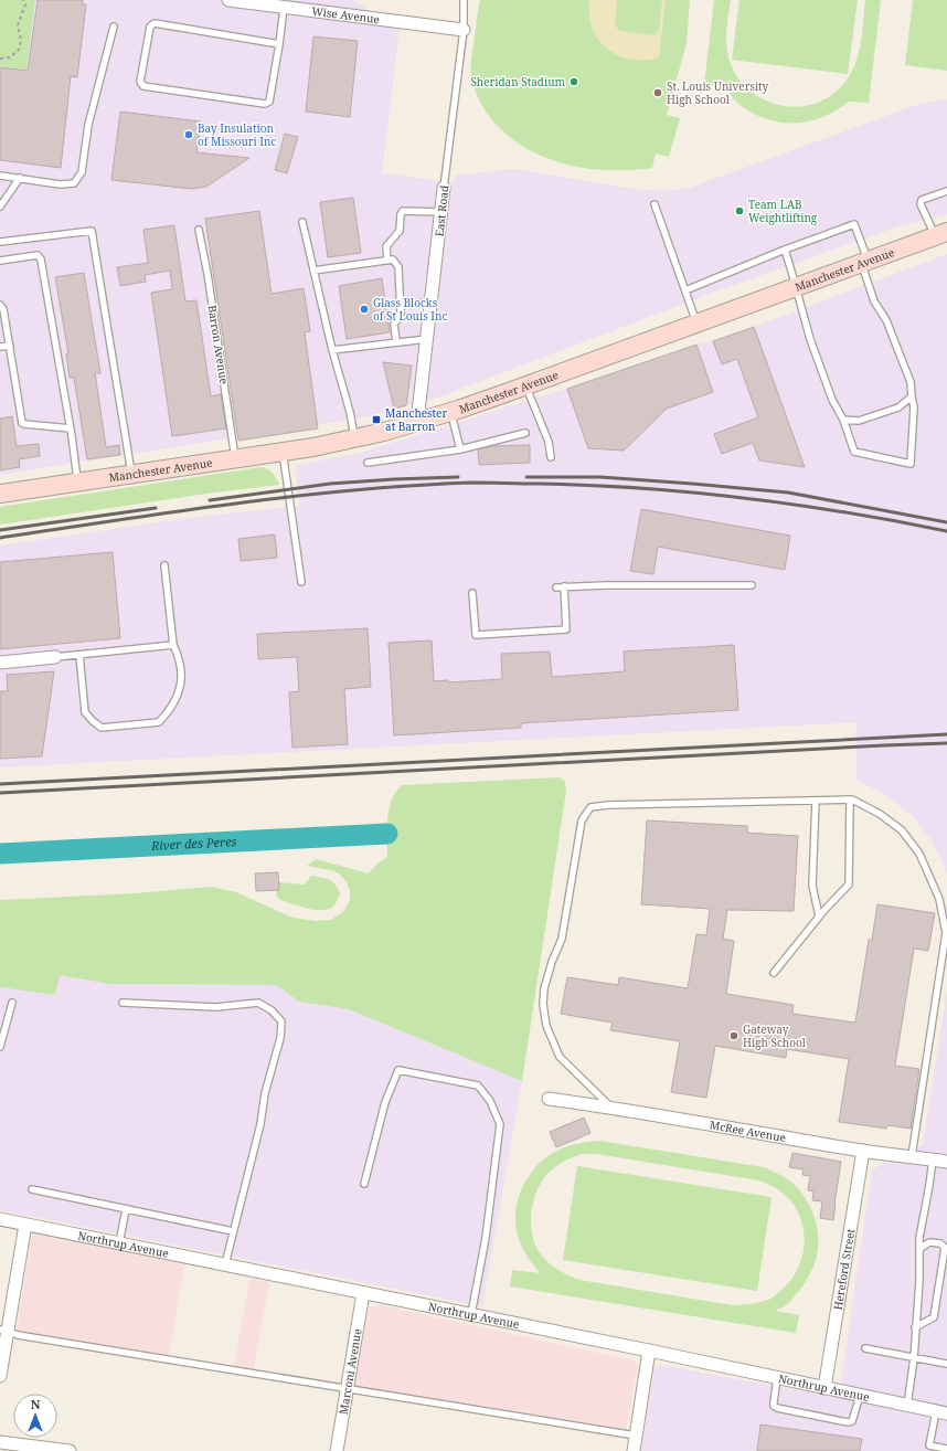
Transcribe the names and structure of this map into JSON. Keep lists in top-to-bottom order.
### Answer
{
  "streets": {
    "main road": ["Manchester Avenue"],
    "street": [
      "Wise Avenue",
      "East Road",
      "McRee Avenue",
      "Northrup Avenue",
      "Hereford Street",
      "Marconi Avenue"
    ],
    "lane": ["Barron Avenue"]
  },
  "crossings": [
    ["Wise Avenue", "East Road"],
    ["East Road", "Manchester Avenue"],
    ["Manchester Avenue", "Barron Avenue"],
    ["McRee Avenue", "Hereford Street"],
    ["Northrup Avenue", "Hereford Street"],
    ["Northrup Avenue", "Marconi Avenue"]
  ],
  "water": ["River des Peres"],
  "places": {
    "other": [
      "Sheridan Stadium",
      "St. Louis University High School",
      "Bay Insulation of Missouri Inc",
      "Team LAB Weightlifting",
      "Glass Blocks of St Louis Inc",
      "Gateway High School"
    ],
    "transit": ["Manchester at Barron"]
  },
  "north": "top"
}
